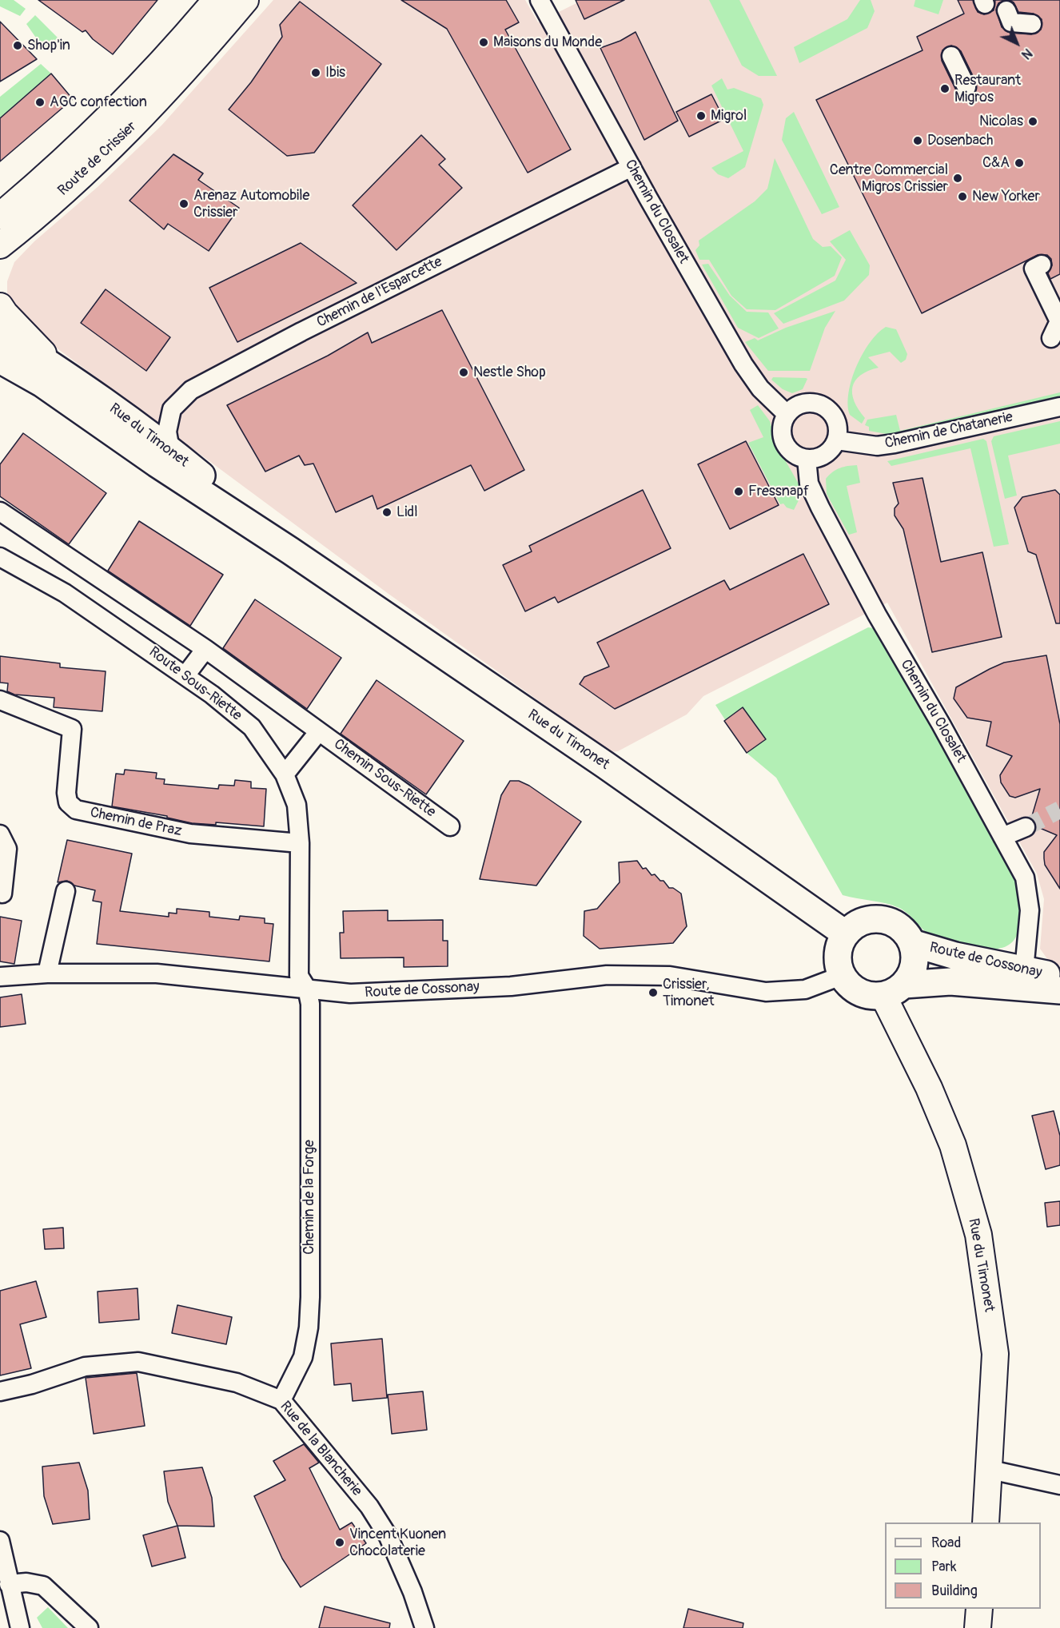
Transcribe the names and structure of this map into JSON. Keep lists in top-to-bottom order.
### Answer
{
  "streets": {
    "main road": ["Route de Crissier", "Rue du Timonet", "Route de Cossonay"],
    "street": [
      "Chemin du Closalet",
      "Chemin de l'Esparcette",
      "Chemin de Chatanerie",
      "Route Sous-Riette",
      "Chemin Sous-Riette",
      "Chemin de Praz",
      "Chemin de la Forge",
      "Rue de la Blancherie"
    ]
  },
  "crossings": [
    ["Chemin du Closalet", "Chemin de l'Esparcette"],
    ["Chemin du Closalet", "Chemin de Chatanerie"],
    ["Chemin du Closalet", "Route de Cossonay"],
    ["Chemin de l'Esparcette", "Rue du Timonet"],
    ["Rue du Timonet", "Route de Cossonay"],
    ["Route Sous-Riette", "Chemin Sous-Riette"],
    ["Route Sous-Riette", "Chemin de Praz"],
    ["Route Sous-Riette", "Route de Cossonay"],
    ["Route Sous-Riette", "Chemin de la Forge"],
    ["Route de Cossonay", "Chemin de la Forge"],
    ["Chemin de la Forge", "Rue de la Blancherie"]
  ],
  "places": [
    "Maisons du Monde",
    "Shop'in",
    "Ibis",
    "Restaurant Migros",
    "AGC confection",
    "Migrol",
    "Nicolas",
    "Dosenbach",
    "C&A",
    "Centre Commercial Migros Crissier",
    "New Yorker",
    "Arenaz Automobile Crissier",
    "Nestle Shop",
    "Fressnapf",
    "Lidl",
    "Crissier, Timonet",
    "Vincent Kuonen Chocolaterie"
  ],
  "legend": ["Road", "Park", "Building"],
  "north": "bottom right"
}
